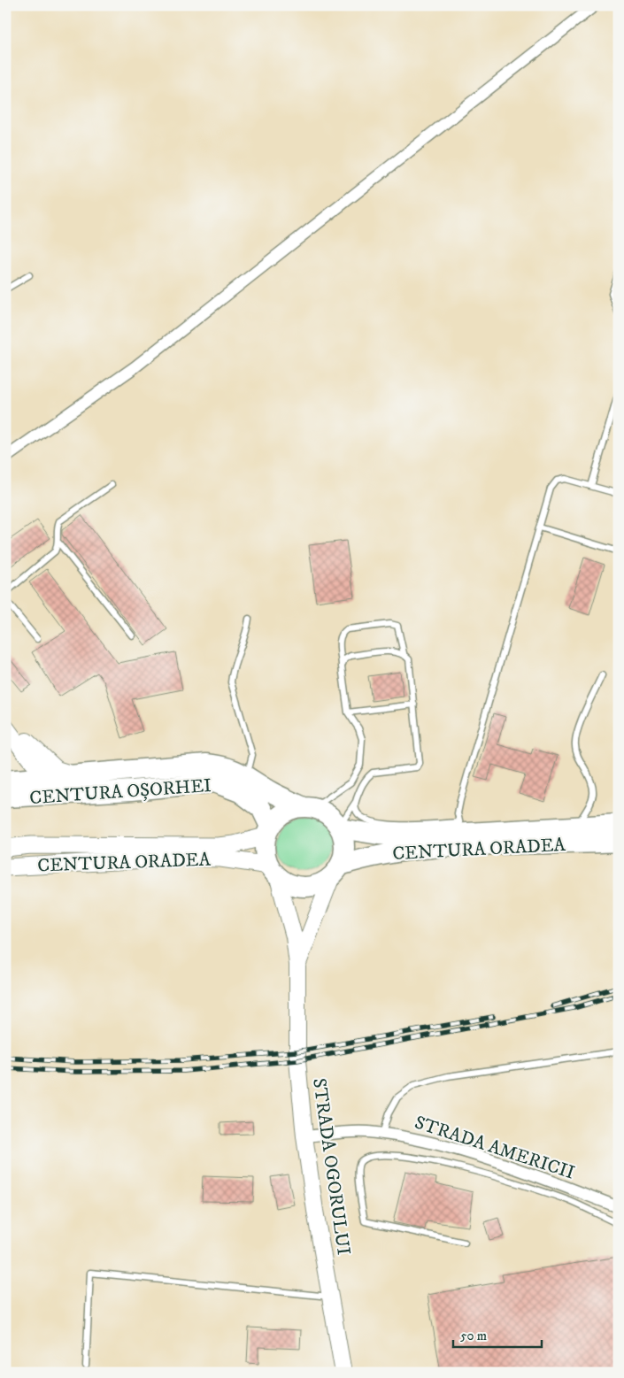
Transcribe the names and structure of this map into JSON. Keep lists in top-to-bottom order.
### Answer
{
  "streets": {
    "highway": ["CENTURA OȘORHEI", "CENTURA ORADEA"],
    "main road": ["STRADA OGORULUI"],
    "street": ["STRADA AMERICII"]
  },
  "crossings": [
    ["CENTURA OȘORHEI", "CENTURA ORADEA"],
    ["CENTURA OȘORHEI", "STRADA OGORULUI"],
    ["CENTURA ORADEA", "STRADA OGORULUI"],
    ["STRADA AMERICII", "STRADA OGORULUI"]
  ],
  "scale_bar": "50 m"
}
